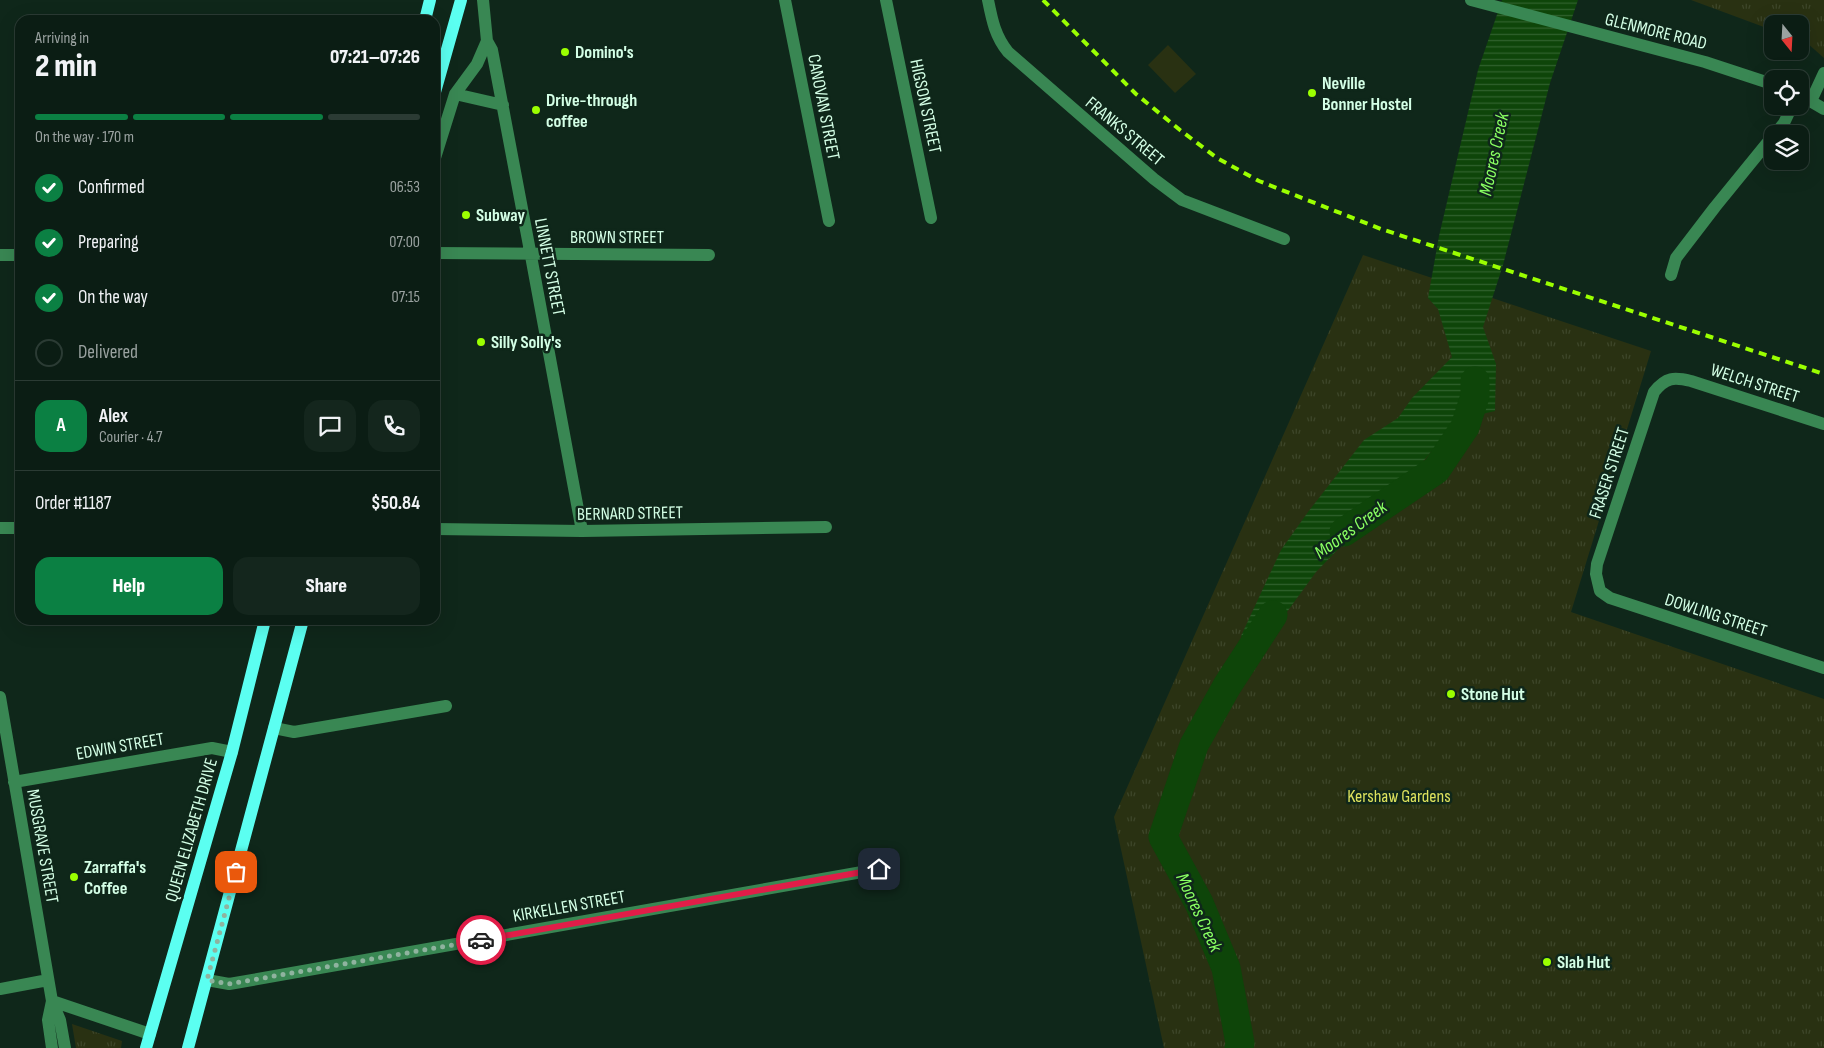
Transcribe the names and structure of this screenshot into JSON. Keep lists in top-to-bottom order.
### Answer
{
  "streets": {
    "main road": ["QUEEN ELIZABETH DRIVE"],
    "street": [
      "GLENMORE ROAD",
      "HIGSON STREET",
      "CANOVAN STREET",
      "FRANKS STREET",
      "BROWN STREET",
      "LINNETT STREET",
      "WELCH STREET",
      "FRASER STREET",
      "BERNARD STREET",
      "DOWLING STREET",
      "EDWIN STREET",
      "MUSGRAVE STREET",
      "KIRKELLEN STREET"
    ]
  },
  "crossings": [
    ["BROWN STREET", "LINNETT STREET"],
    ["LINNETT STREET", "BERNARD STREET"],
    ["WELCH STREET", "FRASER STREET"],
    ["FRASER STREET", "DOWLING STREET"],
    ["EDWIN STREET", "QUEEN ELIZABETH DRIVE"],
    ["EDWIN STREET", "MUSGRAVE STREET"]
  ],
  "water": ["Moores Creek"],
  "parks": ["Kershaw Gardens"],
  "places": [
    "Domino's",
    "Neville Bonner Hostel",
    "Drive-through coffee",
    "Subway",
    "Silly Solly's",
    "Stone Hut",
    "Zarraffa's Coffee",
    "Slab Hut"
  ],
  "north": "bottom",
  "page": {
    "heading": ["2 min", "Arriving in", "07:21–07:26"],
    "panel": [
      "Alex",
      "Courier · 4.7",
      "Order #1187",
      "$50.84"
    ],
    "bar": "On the way · 170 m",
    "list": [
      ["Confirmed", "06:53"],
      ["Preparing", "07:00"],
      ["On the way", "07:15"],
      "Delivered"
    ],
    "round": "A",
    "buttons": ["Help", "Share"]
  }
}
